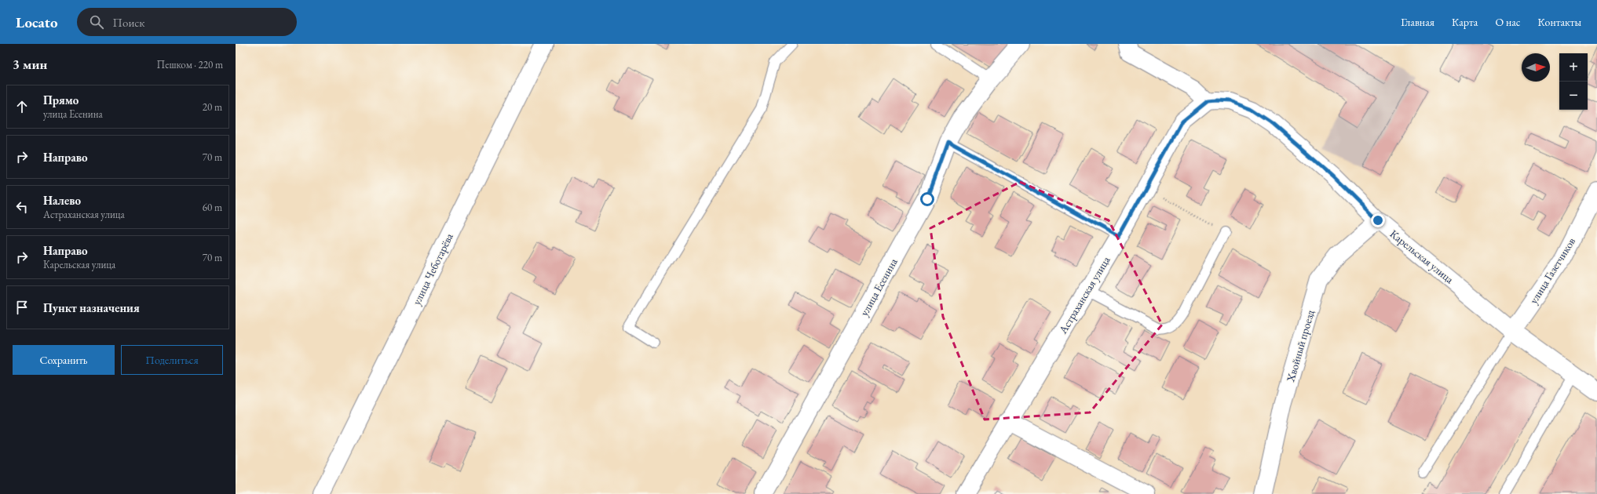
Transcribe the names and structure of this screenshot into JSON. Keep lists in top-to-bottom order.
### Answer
{
  "streets": {
    "street": [
      "Карельская улица",
      "улица Чеботарёва",
      "улица Газетчиков",
      "улица Есенина",
      "Астраханская улица",
      "Хвойный проезд"
    ]
  },
  "crossings": [
    ["Карельская улица", "улица Газетчиков"],
    ["Карельская улица", "Астраханская улица"],
    ["Карельская улица", "Хвойный проезд"]
  ],
  "north": "right",
  "page": {
    "header": "Locato",
    "search": "Поиск",
    "nav": [
      "Главная",
      "Карта",
      "О нас",
      "Контакты"
    ],
    "heading": ["3 мин", "Пешком · 220 m"],
    "map_buttons": ["+", "−"],
    "list": [
      ["Прямо", "улица Есенина", "20 m"],
      ["Направо", "70 m"],
      ["Налево", "Астраханская улица", "60 m"],
      ["Направо", "Карельская улица", "70 m"],
      "Пункт назначения"
    ],
    "buttons": ["Сохранить", "Поделиться"]
  }
}
